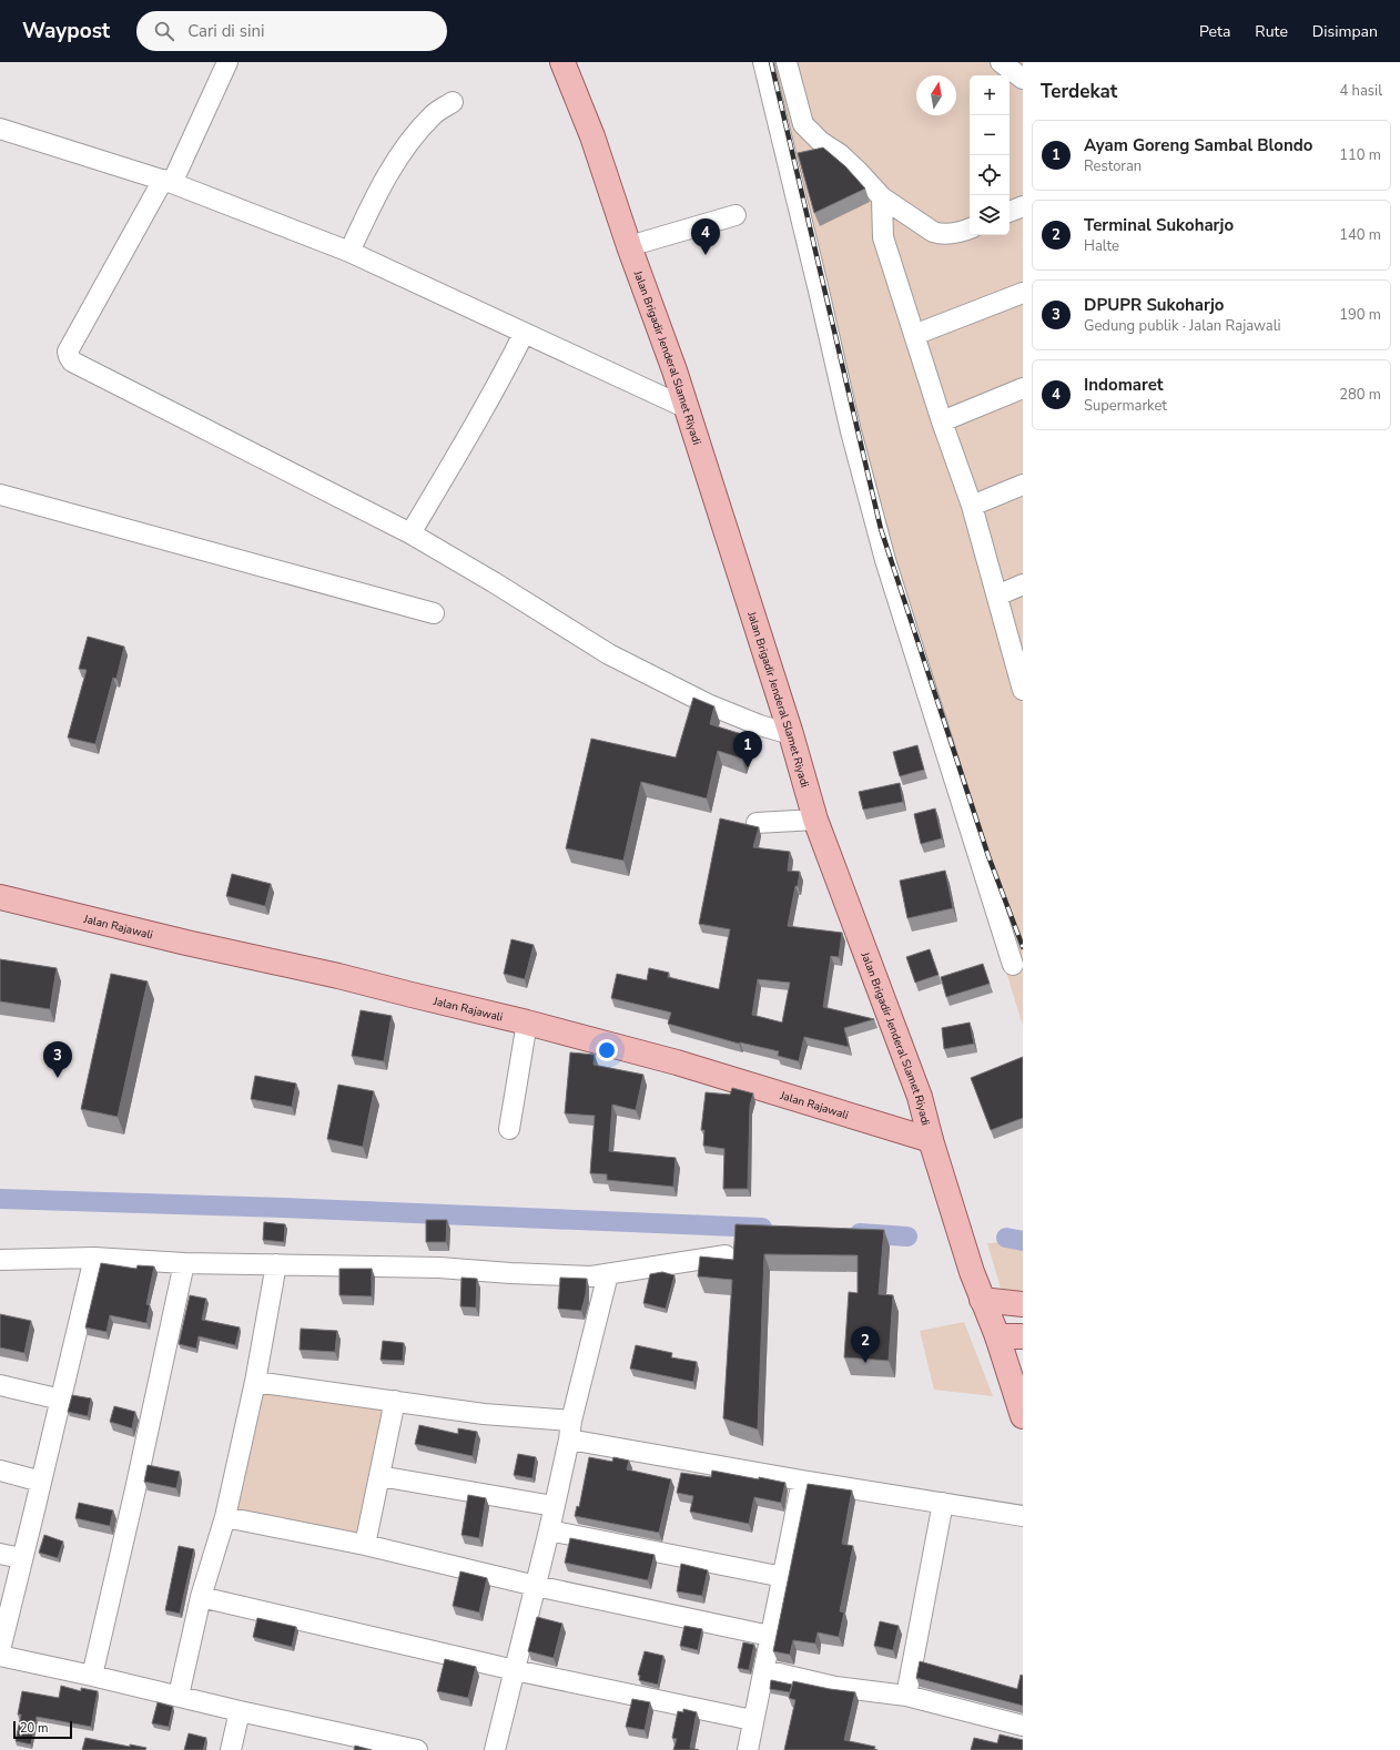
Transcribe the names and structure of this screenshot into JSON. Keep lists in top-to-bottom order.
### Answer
{
  "streets": {
    "main road": ["Jalan Brigadir Jenderal Slamet Riyadi", "Jalan Rajawali"]
  },
  "crossings": [
    ["Jalan Brigadir Jenderal Slamet Riyadi", "Jalan Rajawali"]
  ],
  "scale_bar": "20 m",
  "north": "top",
  "page": {
    "header": "Waypost",
    "search": "Cari di sini",
    "nav": ["Peta", "Rute", "Disimpan"],
    "heading": ["Terdekat", "4 hasil"],
    "map_buttons": ["+", "−"],
    "list": [
      {
        "mark": "1",
        "name": "Ayam Goreng Sambal Blondo",
        "note": "Restoran",
        "value": "110 m"
      },
      {
        "mark": "2",
        "name": "Terminal Sukoharjo",
        "note": "Halte",
        "value": "140 m"
      },
      {
        "mark": "3",
        "name": "DPUPR Sukoharjo",
        "note": "Gedung publik · Jalan Rajawali",
        "value": "190 m"
      },
      {
        "mark": "4",
        "name": "Indomaret",
        "note": "Supermarket",
        "value": "280 m"
      }
    ],
    "pins": [
      "4",
      "1",
      "3",
      "2"
    ],
    "scale": "20 m"
  }
}
